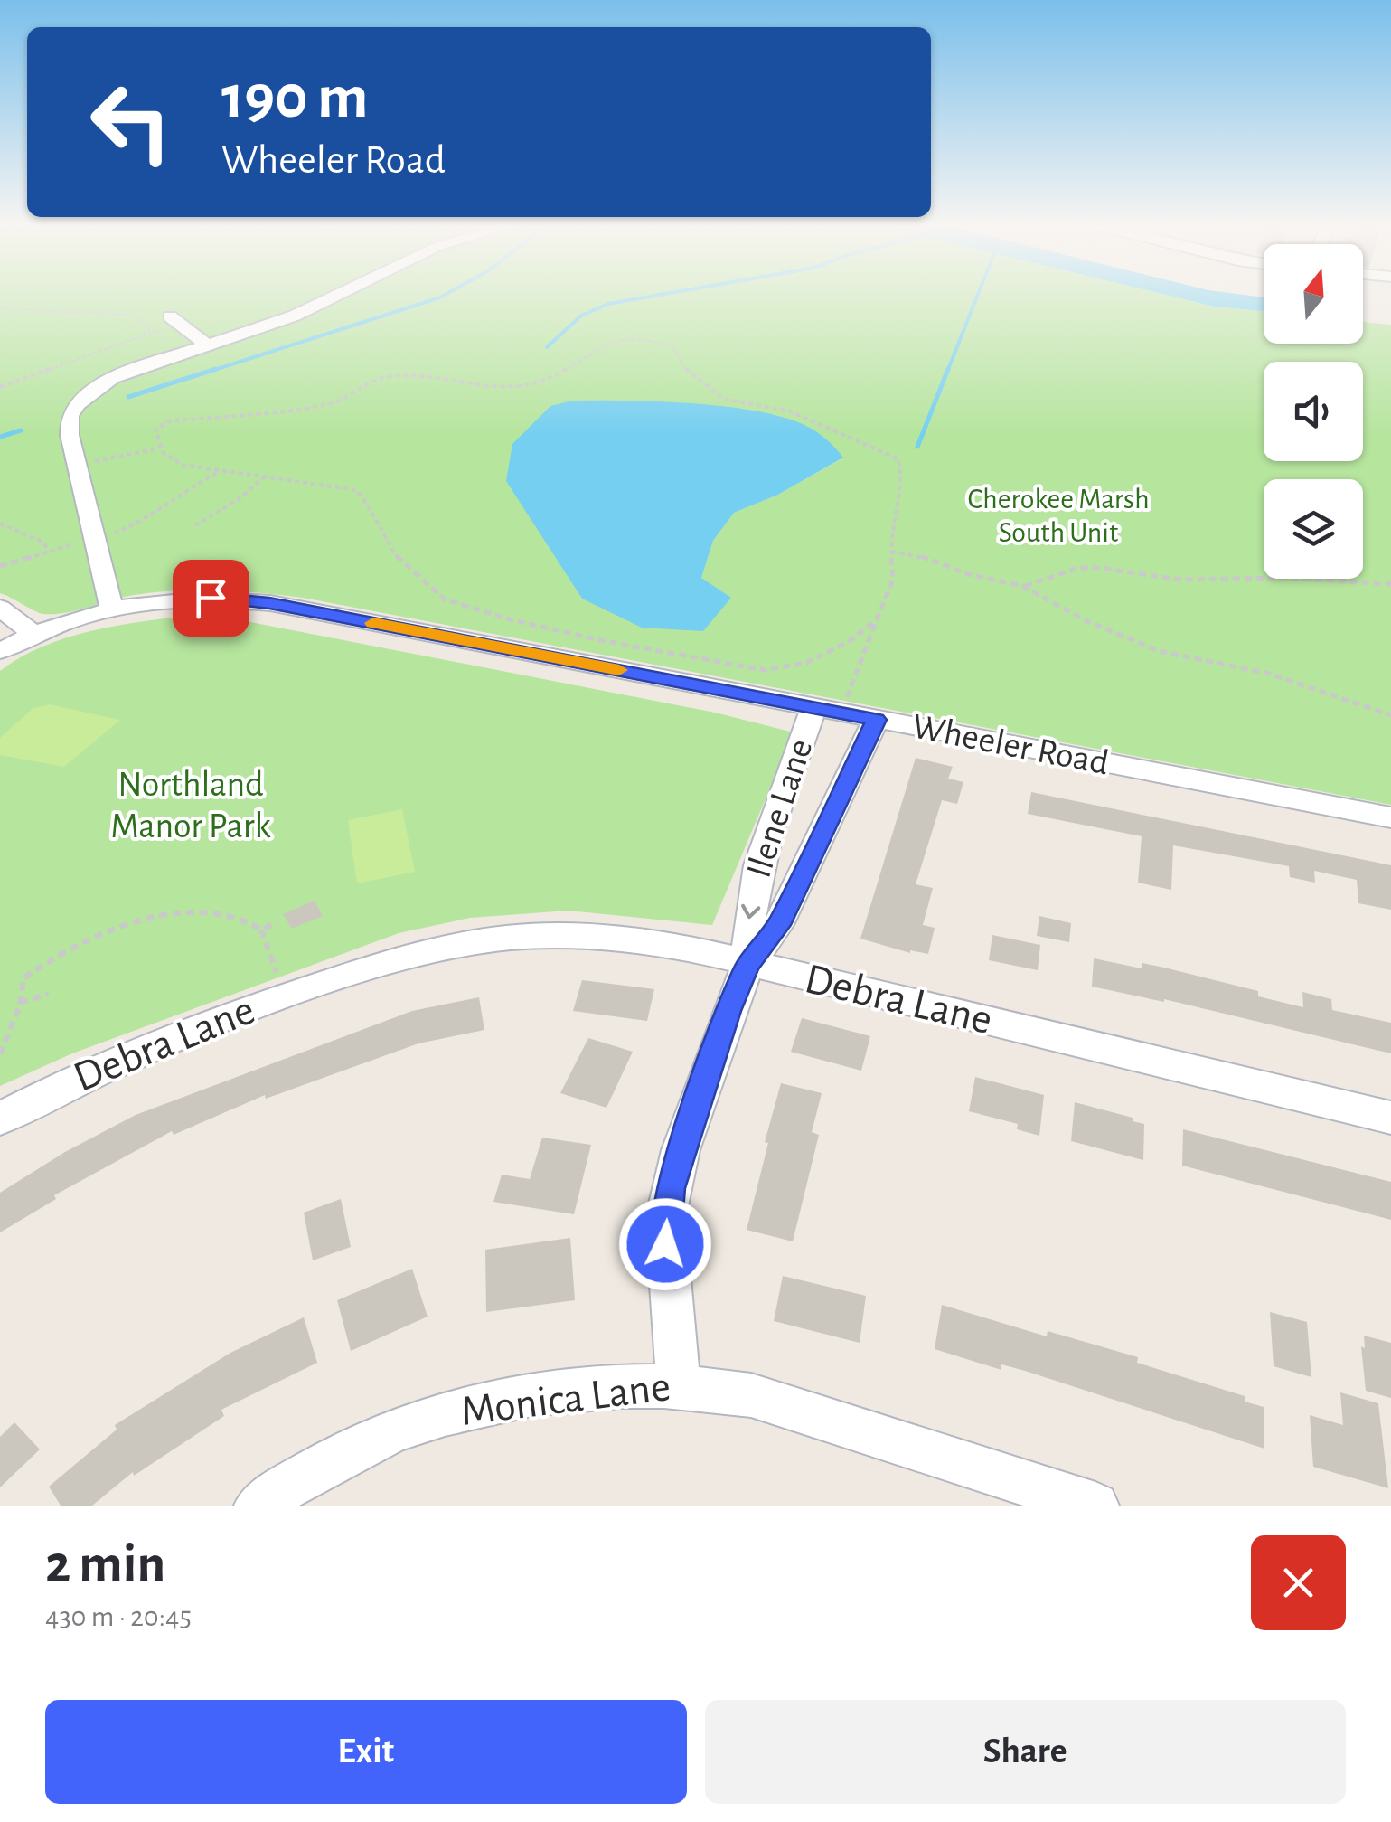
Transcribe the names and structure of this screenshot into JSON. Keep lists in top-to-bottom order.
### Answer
{
  "streets": {
    "street": [
      "Wheeler Road",
      "Ilene Lane",
      "Debra Lane",
      "Monica Lane"
    ]
  },
  "crossings": [
    ["Wheeler Road", "Ilene Lane"],
    ["Ilene Lane", "Debra Lane"],
    ["Ilene Lane", "Monica Lane"]
  ],
  "parks": ["Cherokee Marsh South Unit", "Northland Manor Park"],
  "north": "top",
  "page": {
    "turn": ["190 m", "Wheeler Road"],
    "heading": ["2 min", "430 m · 20:45"],
    "buttons": ["Exit", "Share"]
  }
}
